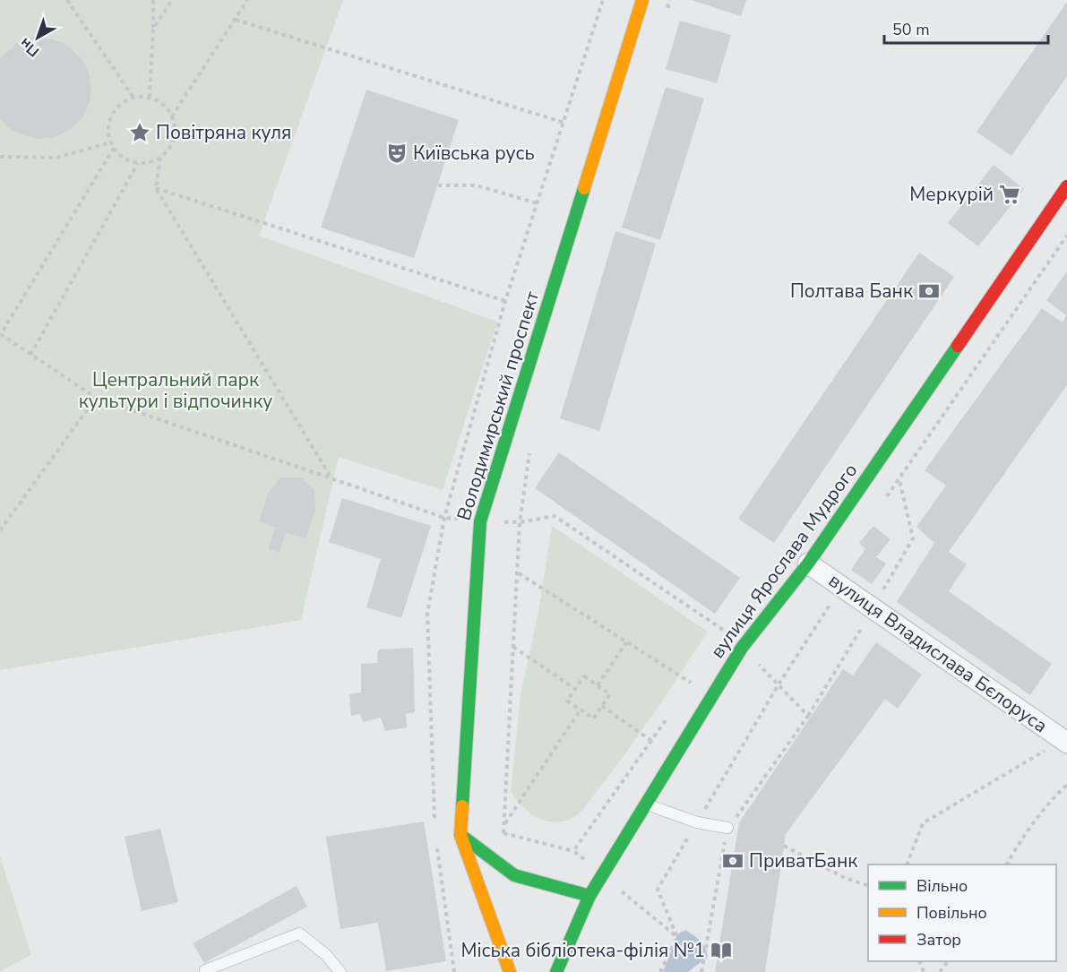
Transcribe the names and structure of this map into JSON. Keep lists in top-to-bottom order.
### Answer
{
  "streets": {
    "main road": ["Володимирський проспект", "вулиця Ярослава Мудрого"],
    "street": ["вулиця Владислава Бєлоруса"]
  },
  "crossings": [
    ["вулиця Ярослава Мудрого", "вулиця Владислава Бєлоруса"]
  ],
  "parks": ["Центральний парк культури і відпочинку"],
  "places": {
    "place": ["Повітряна куля"],
    "theatre": ["Київська русь"],
    "supermarket": ["Меркурій"],
    "bank": ["Полтава Банк", "ПриватБанк"],
    "library": ["Міська бібліотека-філія №1"]
  },
  "legend": ["Вільно", "Повільно", "Затор"],
  "scale_bar": "50 m",
  "north": "bottom left"
}
